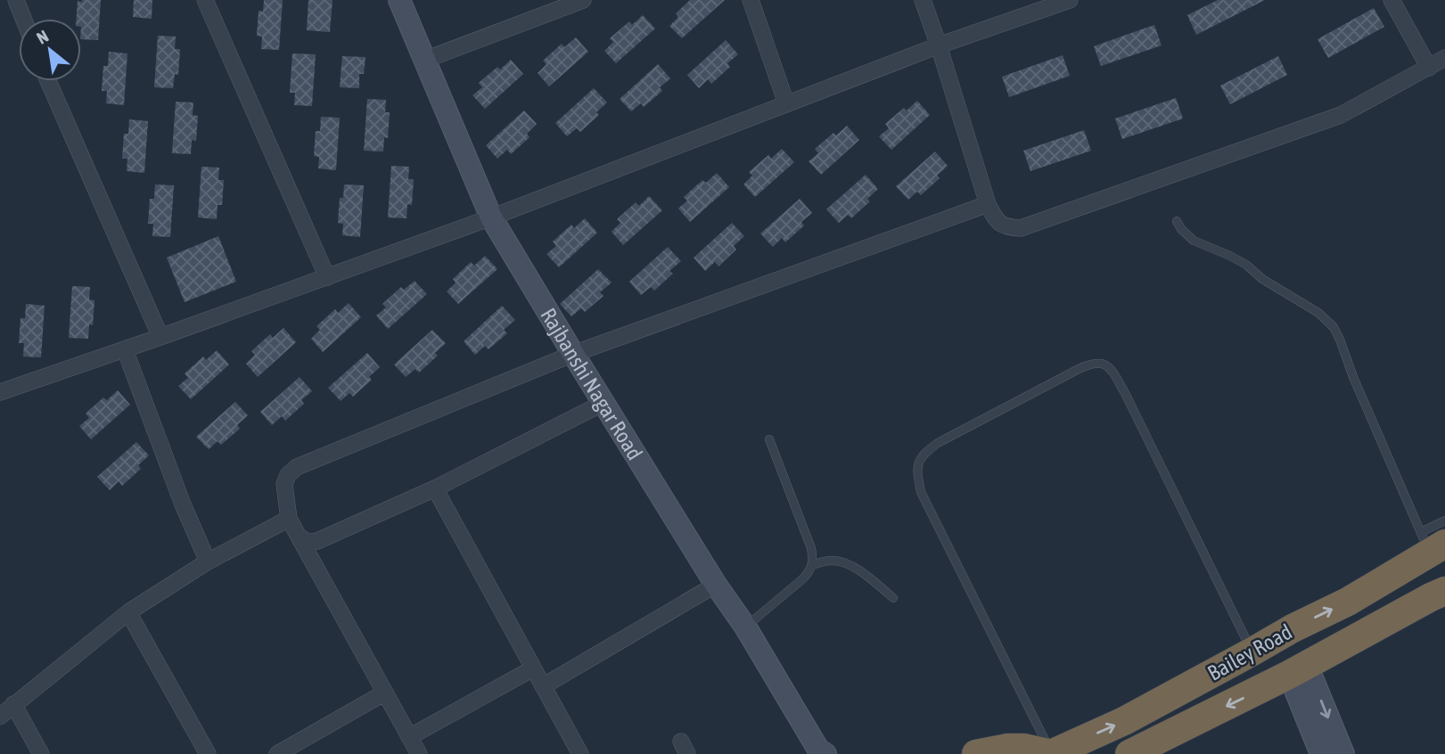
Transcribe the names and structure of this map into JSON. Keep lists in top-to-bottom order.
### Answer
{
  "streets": {
    "highway": ["Bailey Road"],
    "street": ["Rajbanshi Nagar Road"]
  },
  "north": "top left"
}
